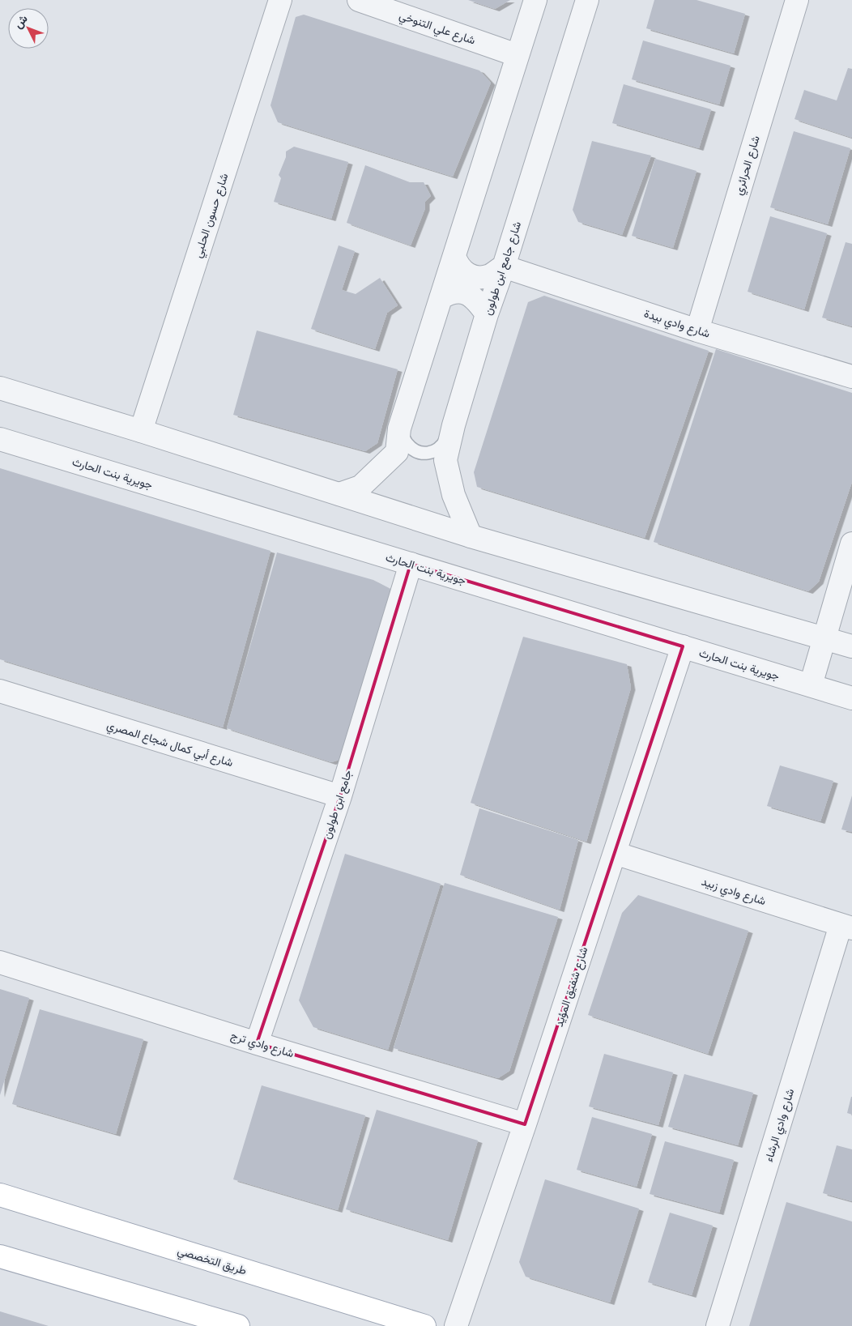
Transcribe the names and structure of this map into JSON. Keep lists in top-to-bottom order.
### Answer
{
  "streets": {
    "main road": ["طريق التخصصي"],
    "street": [
      "شارع علي التنوخي",
      "شارع الحرائري",
      "شارع حسون الحلبي",
      "شارع جامع ابن طولون",
      "شارع وادي بيدة",
      "جويرية بنت الحارث",
      "شارع أبي كمال شجاع المصري",
      "جامع ابن طولون",
      "شارع وادي زبيد",
      "شارع شفيق المؤيد",
      "شارع وادي ترج",
      "شارع وادي الرشاء"
    ]
  },
  "crossings": [
    ["شارع الحرائري", "شارع وادي بيدة"],
    ["شارع جامع ابن طولون", "شارع وادي بيدة"],
    ["جويرية بنت الحارث", "جامع ابن طولون"],
    ["جويرية بنت الحارث", "شارع شفيق المؤيد"],
    ["شارع أبي كمال شجاع المصري", "جامع ابن طولون"],
    ["جامع ابن طولون", "شارع وادي ترج"],
    ["شارع وادي زبيد", "شارع شفيق المؤيد"],
    ["شارع وادي زبيد", "شارع وادي الرشاء"],
    ["شارع شفيق المؤيد", "شارع وادي ترج"]
  ],
  "north": "top left"
}
